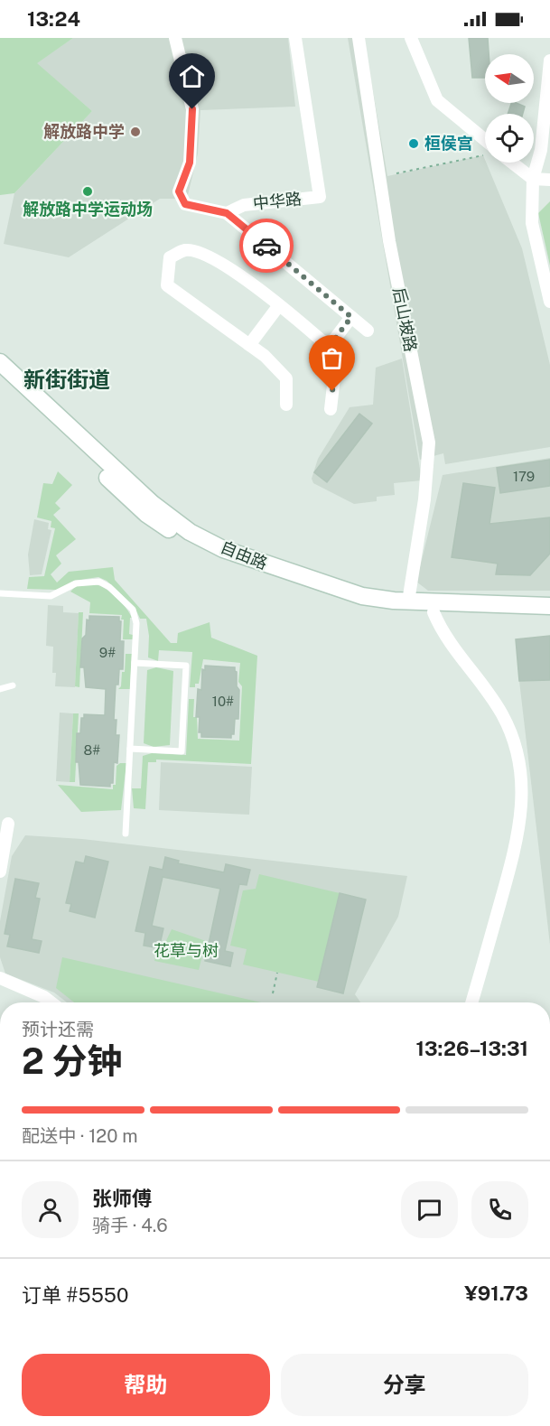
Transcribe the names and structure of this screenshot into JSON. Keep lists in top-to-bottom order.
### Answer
{
  "streets": {
    "main road": ["自由路"],
    "street": ["中华路", "后山坡路"]
  },
  "crossings": [
    ["后山坡路", "自由路"]
  ],
  "districts": ["新街街道"],
  "parks": ["花草与树"],
  "places": ["解放路中学", "桓侯宫", "解放路中学运动场"],
  "house_numbers": [
    "179",
    "9#",
    "10#",
    "8#"
  ],
  "north": "left",
  "page": {
    "status": "13:24",
    "heading": ["2 分钟", "预计还需", "13:26–13:31"],
    "panel": [
      "张师傅",
      "骑手 · 4.6",
      "订单 #5550",
      "¥91.73"
    ],
    "bar": "配送中 · 120 m",
    "buttons": ["帮助", "分享"]
  }
}
